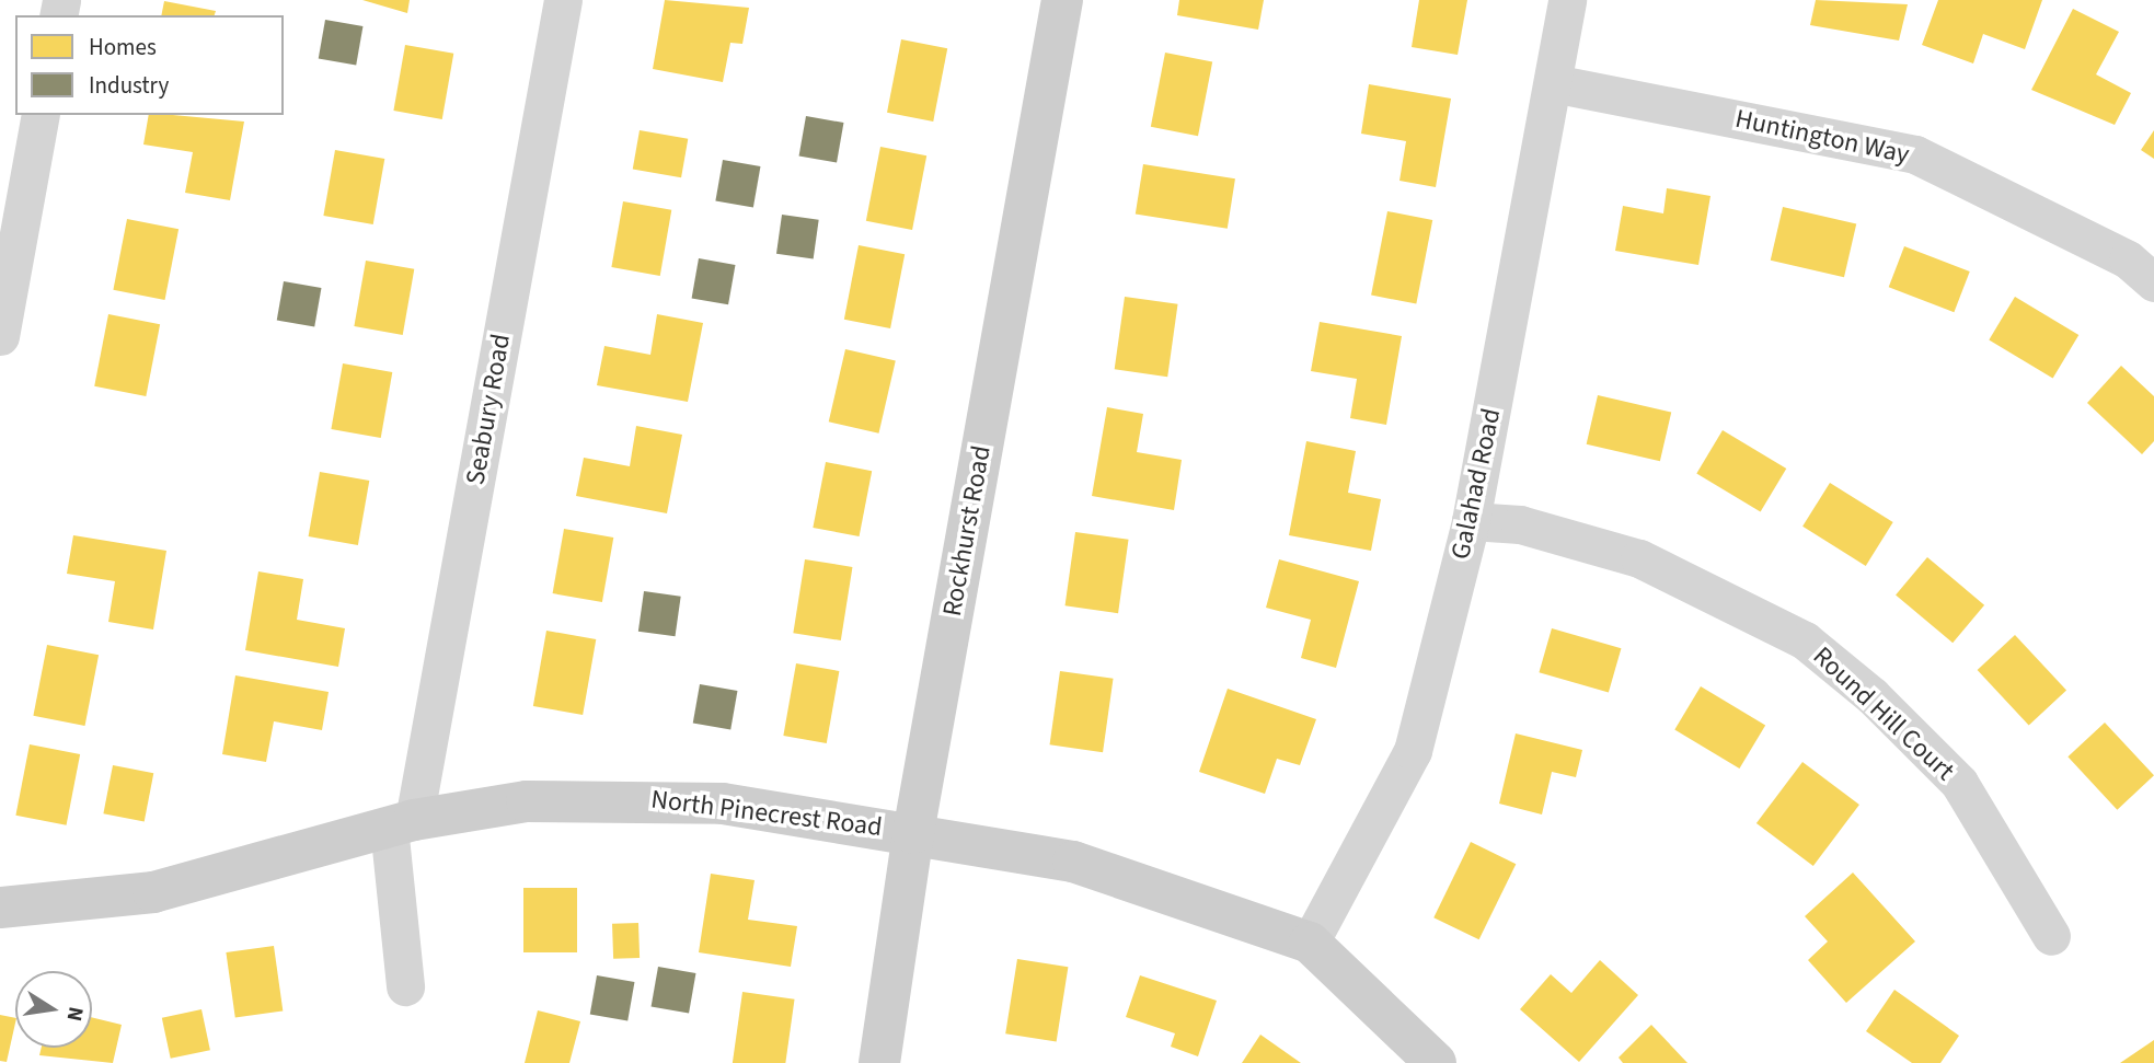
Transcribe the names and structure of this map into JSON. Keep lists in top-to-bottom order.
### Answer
{
  "streets": {
    "street": [
      "Huntington Way",
      "Seabury Road",
      "Galahad Road",
      "Rockhurst Road",
      "Round Hill Court",
      "North Pinecrest Road"
    ]
  },
  "crossings": [
    ["Huntington Way", "Galahad Road"],
    ["Seabury Road", "North Pinecrest Road"],
    ["Galahad Road", "Round Hill Court"],
    ["Galahad Road", "North Pinecrest Road"],
    ["Rockhurst Road", "North Pinecrest Road"]
  ],
  "legend": ["Homes", "Industry"],
  "north": "right"
}
